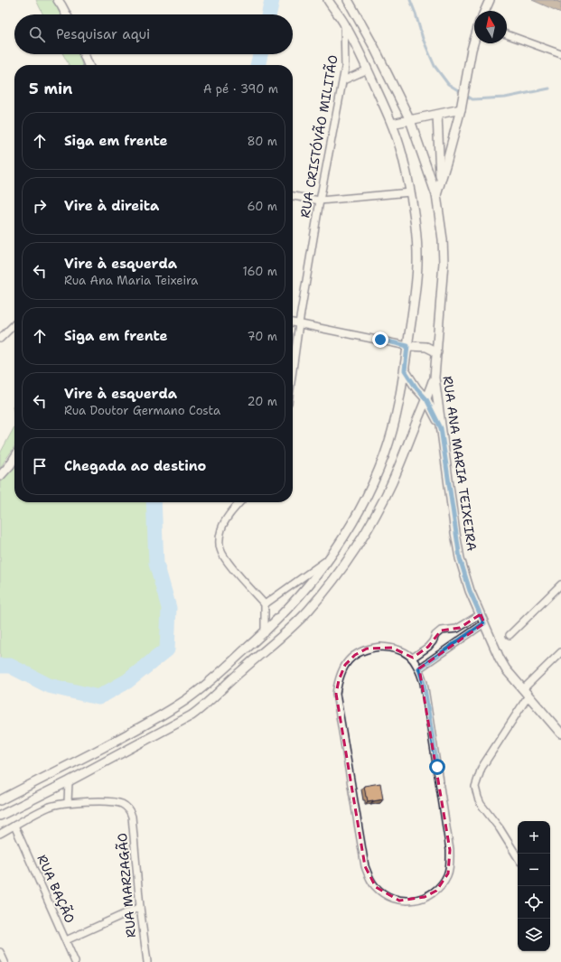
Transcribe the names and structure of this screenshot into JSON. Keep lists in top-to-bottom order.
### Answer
{
  "streets": {
    "street": [
      "RUA CRISTÓVÃO MILITÃO",
      "RUA ANA MARIA TEIXEIRA",
      "RUA MARZAGÃO",
      "RUA BAÇÃO"
    ]
  },
  "north": "top",
  "page": {
    "search": "Pesquisar aqui",
    "heading": ["5 min", "A pé · 390 m"],
    "list": [
      ["Siga em frente", "80 m"],
      ["Vire à direita", "60 m"],
      ["Vire à esquerda", "Rua Ana Maria Teixeira", "160 m"],
      ["Siga em frente", "70 m"],
      ["Vire à esquerda", "Rua Doutor Germano Costa", "20 m"],
      "Chegada ao destino"
    ],
    "map_buttons": ["+", "−"]
  }
}
